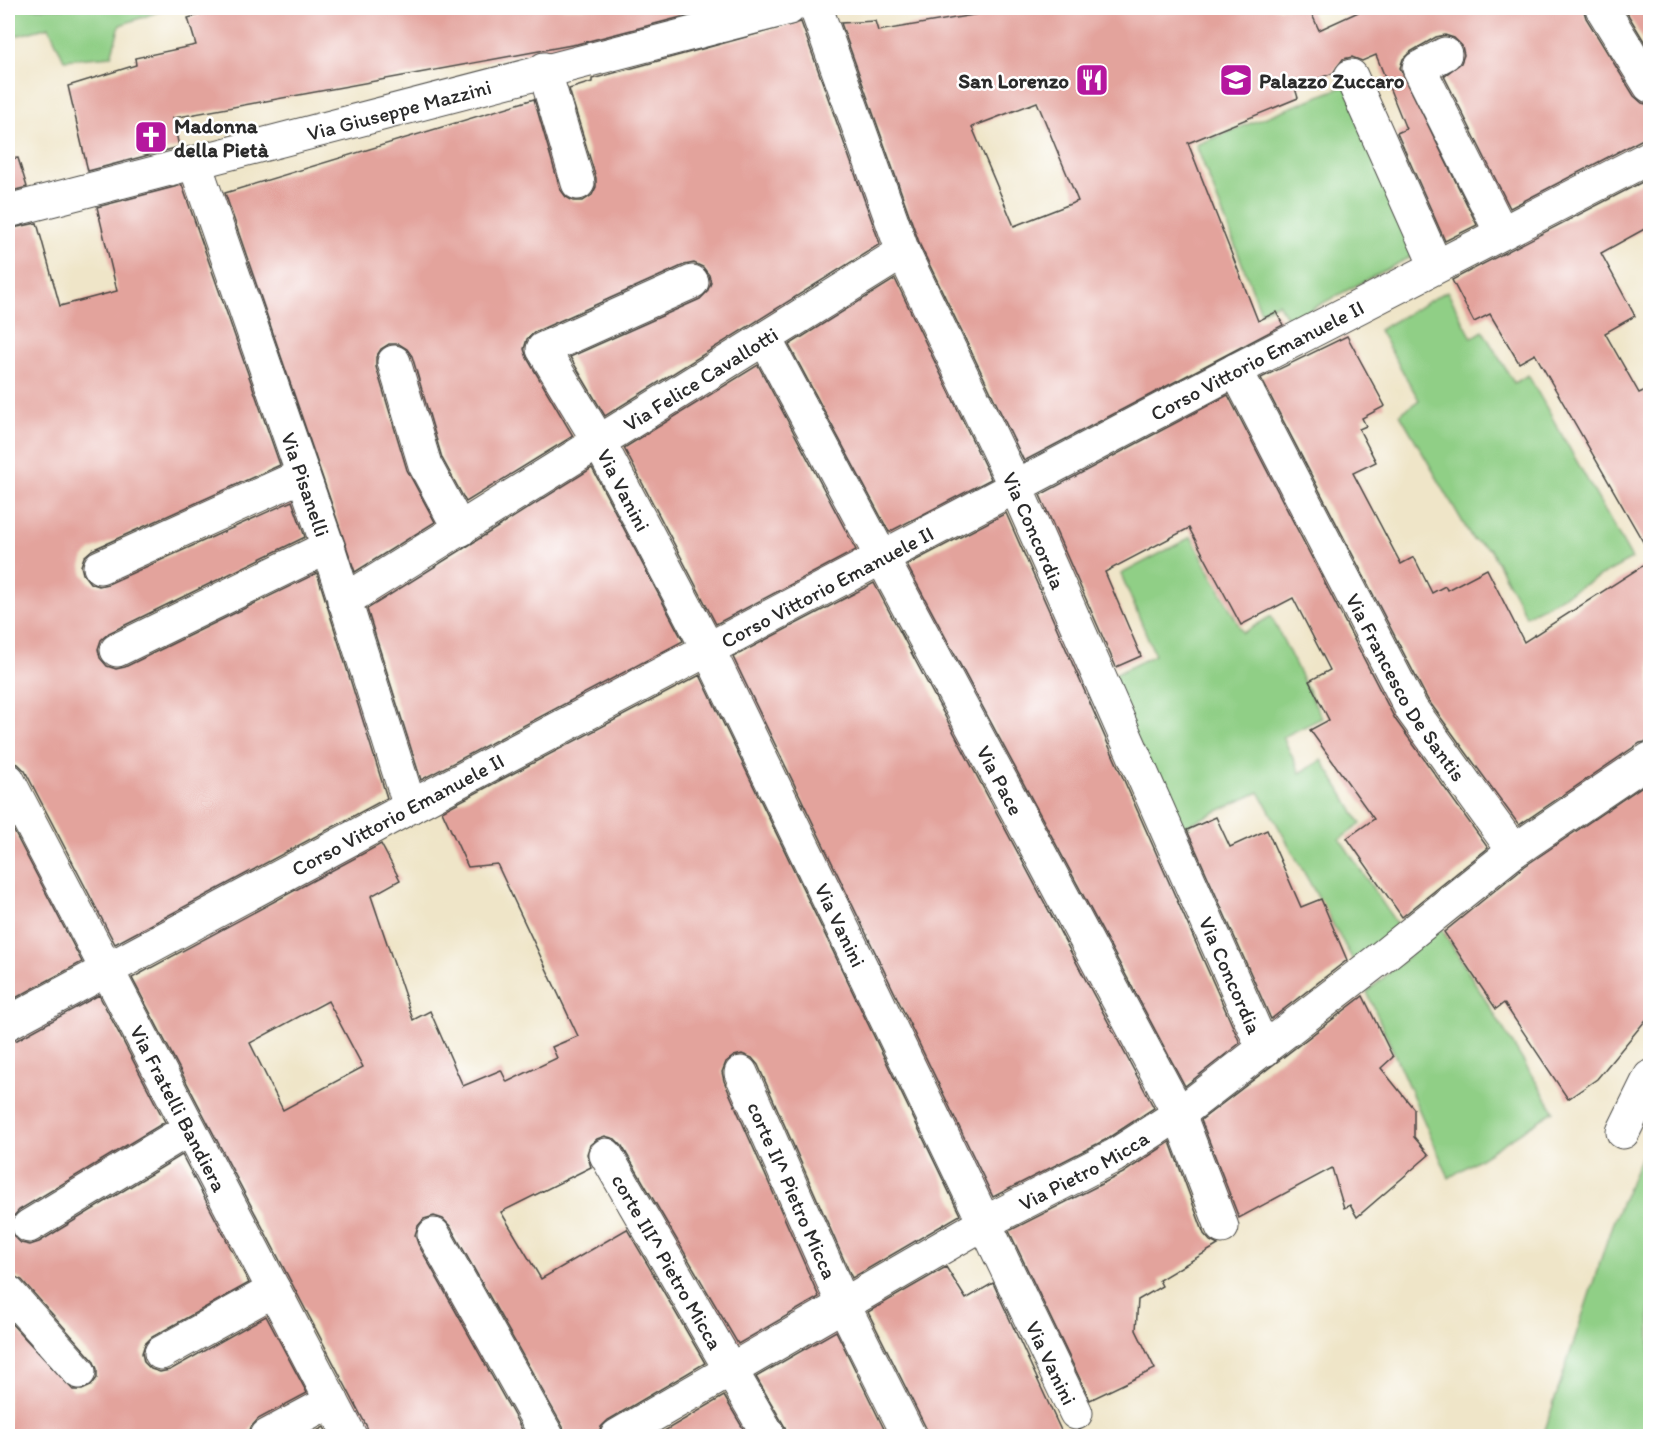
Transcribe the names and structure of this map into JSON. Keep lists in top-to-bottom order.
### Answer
{
  "streets": {
    "street": [
      "Via Giuseppe Mazzini",
      "Corso Vittorio Emanuele II",
      "Via Felice Cavallotti",
      "Via Pisanelli",
      "Via Vanini",
      "Via Concordia",
      "Via Francesco De Santis",
      "Via Pace",
      "Via Fratelli Bandiera",
      "Via Pietro Micca",
      "corte II^ Pietro Micca",
      "corte III^ Pietro Micca"
    ]
  },
  "crossings": [
    ["Via Giuseppe Mazzini", "Via Pisanelli"],
    ["Corso Vittorio Emanuele II", "Via Pisanelli"],
    ["Corso Vittorio Emanuele II", "Via Vanini"],
    ["Corso Vittorio Emanuele II", "Via Concordia"],
    ["Corso Vittorio Emanuele II", "Via Francesco De Santis"],
    ["Corso Vittorio Emanuele II", "Via Pace"],
    ["Corso Vittorio Emanuele II", "Via Fratelli Bandiera"],
    ["Via Felice Cavallotti", "Via Pisanelli"],
    ["Via Felice Cavallotti", "Via Vanini"],
    ["Via Felice Cavallotti", "Via Concordia"],
    ["Via Felice Cavallotti", "Via Pace"],
    ["Via Vanini", "Via Pietro Micca"],
    ["Via Concordia", "Via Pietro Micca"],
    ["Via Francesco De Santis", "Via Pietro Micca"],
    ["Via Pace", "Via Pietro Micca"],
    ["Via Pietro Micca", "corte II^ Pietro Micca"],
    ["Via Pietro Micca", "corte III^ Pietro Micca"]
  ],
  "places": {
    "restaurant": ["San Lorenzo"],
    "school or university": ["Palazzo Zuccaro"],
    "church": ["Madonna della Pietà"]
  }
}
